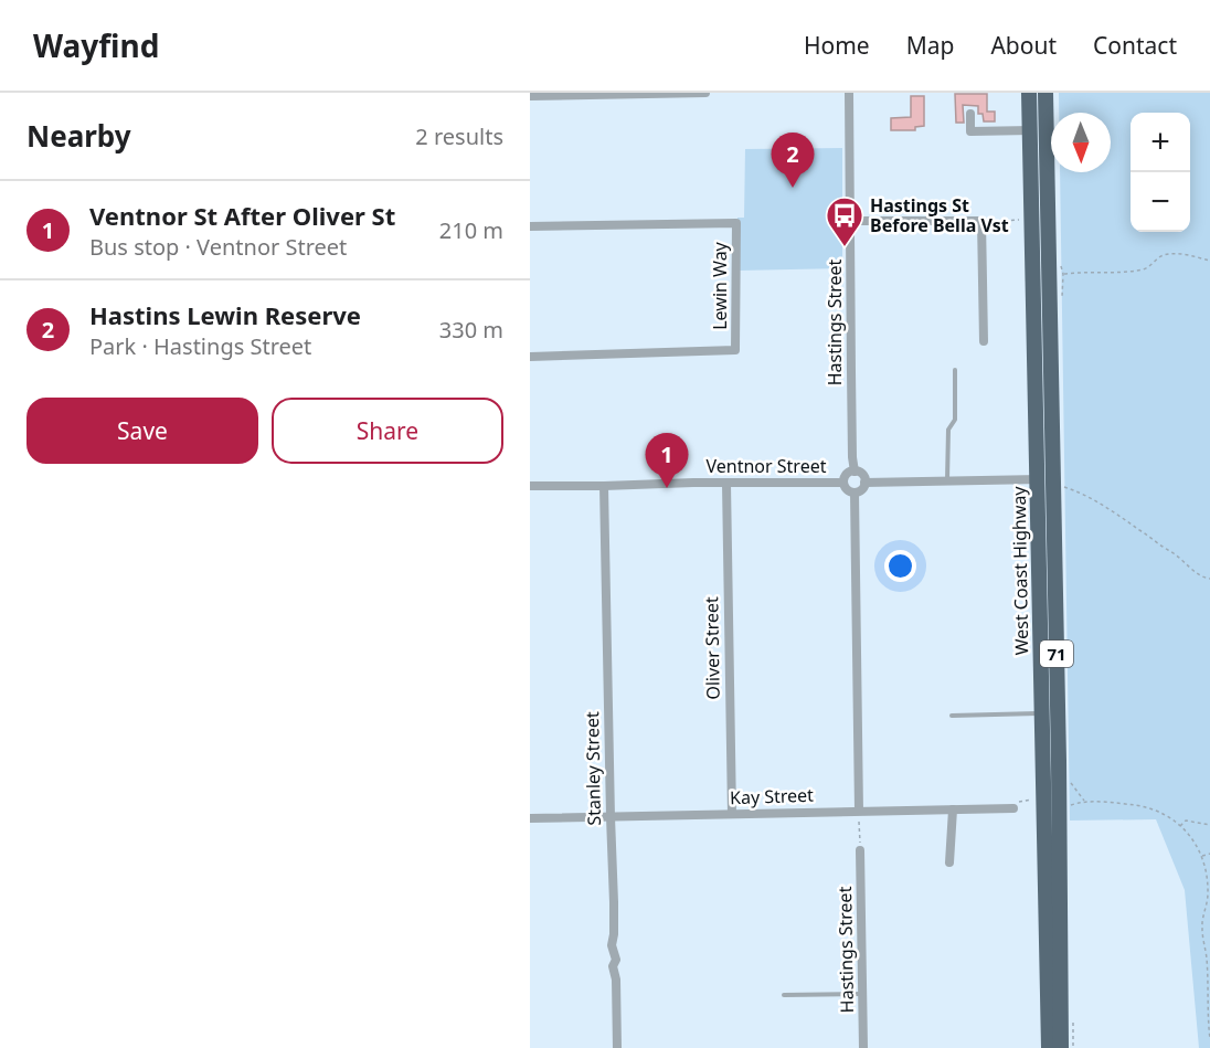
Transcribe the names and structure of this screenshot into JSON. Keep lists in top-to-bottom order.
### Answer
{
  "streets": {
    "highway": ["West Coast Highway", "71"],
    "street": [
      "Lewin Way",
      "Hastings Street",
      "Ventnor Street",
      "Oliver Street",
      "Stanley Street",
      "Kay Street"
    ]
  },
  "crossings": [
    ["Hastings Street", "Ventnor Street"],
    ["Ventnor Street", "Oliver Street"],
    ["Ventnor Street", "Stanley Street"],
    ["Oliver Street", "Kay Street"],
    ["Stanley Street", "Kay Street"]
  ],
  "places": {
    "bus stop": ["Hastings St Before Bella Vst"]
  },
  "north": "bottom",
  "page": {
    "header": "Wayfind",
    "nav": [
      "Home",
      "Map",
      "About",
      "Contact"
    ],
    "heading": ["Nearby", "2 results"],
    "map_buttons": ["+", "−"],
    "pins": ["2", "1"],
    "list": [
      {
        "mark": "1",
        "name": "Ventnor St After Oliver St",
        "note": "Bus stop · Ventnor Street",
        "value": "210 m"
      },
      {
        "mark": "2",
        "name": "Hastins Lewin Reserve",
        "note": "Park · Hastings Street",
        "value": "330 m"
      }
    ],
    "buttons": ["Save", "Share"]
  }
}
